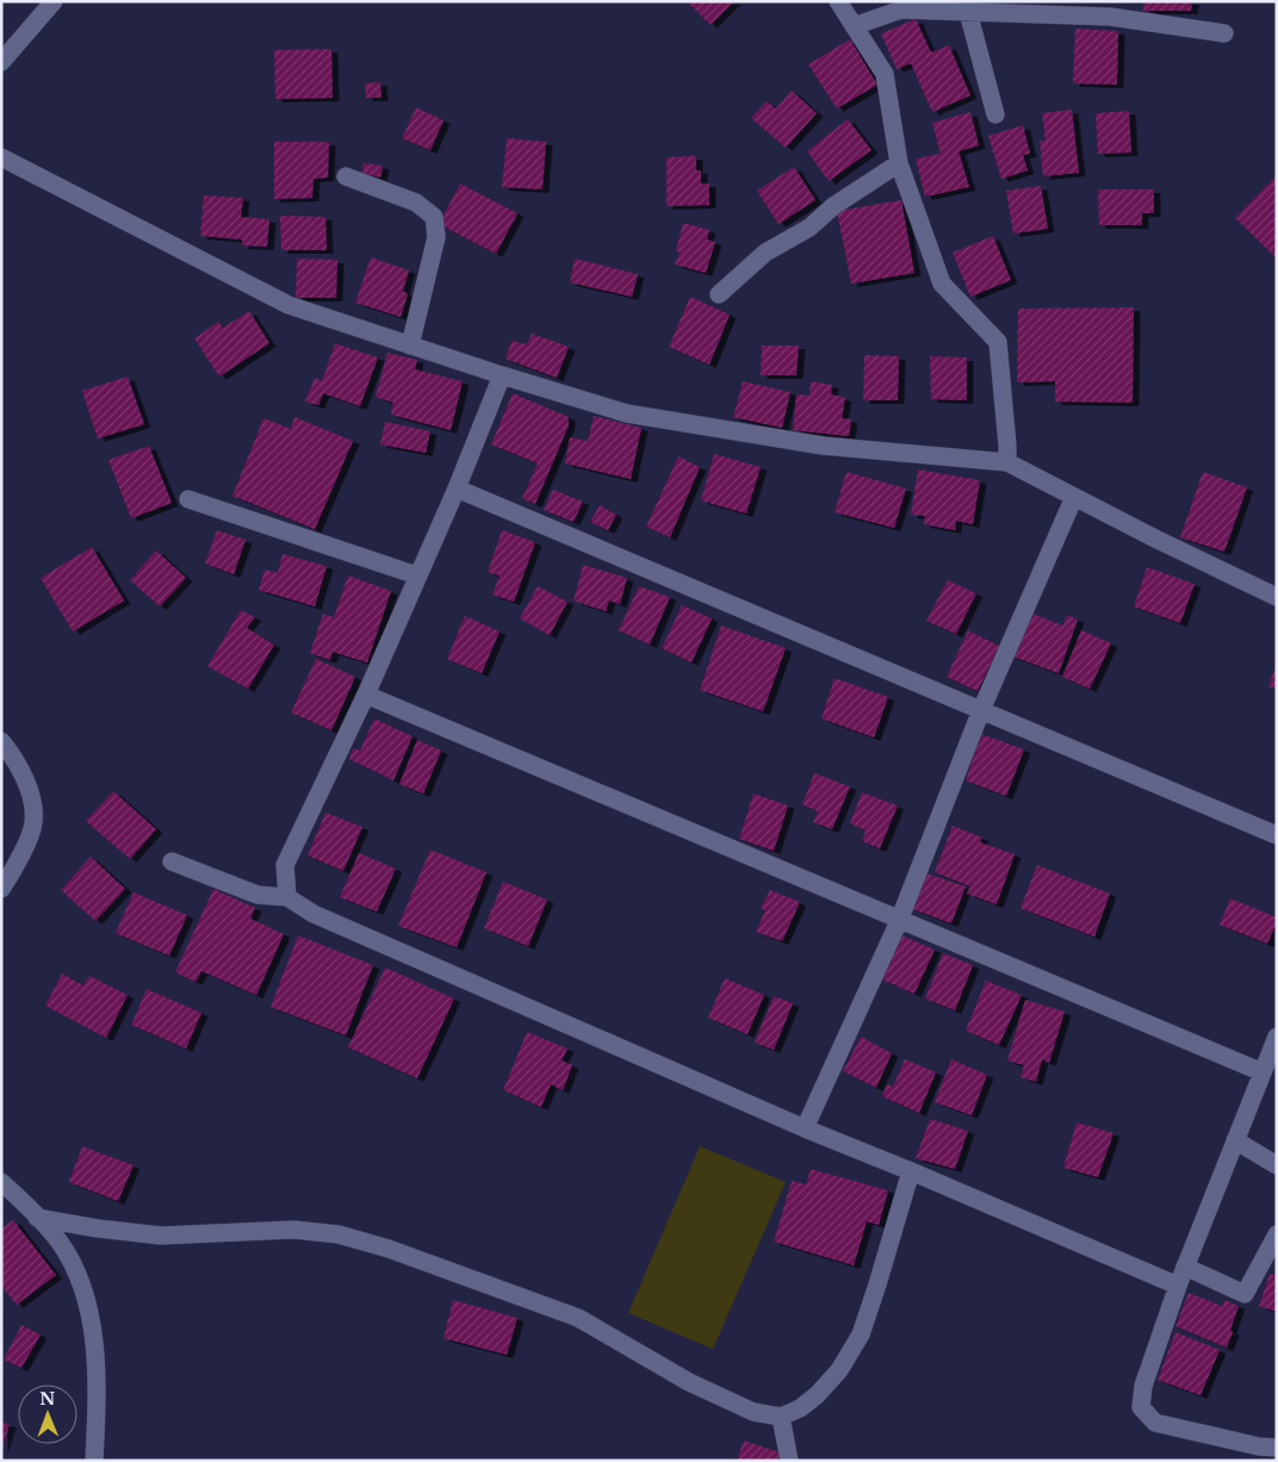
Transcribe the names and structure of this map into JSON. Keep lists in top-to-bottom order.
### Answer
{
  "north": "top"
}
